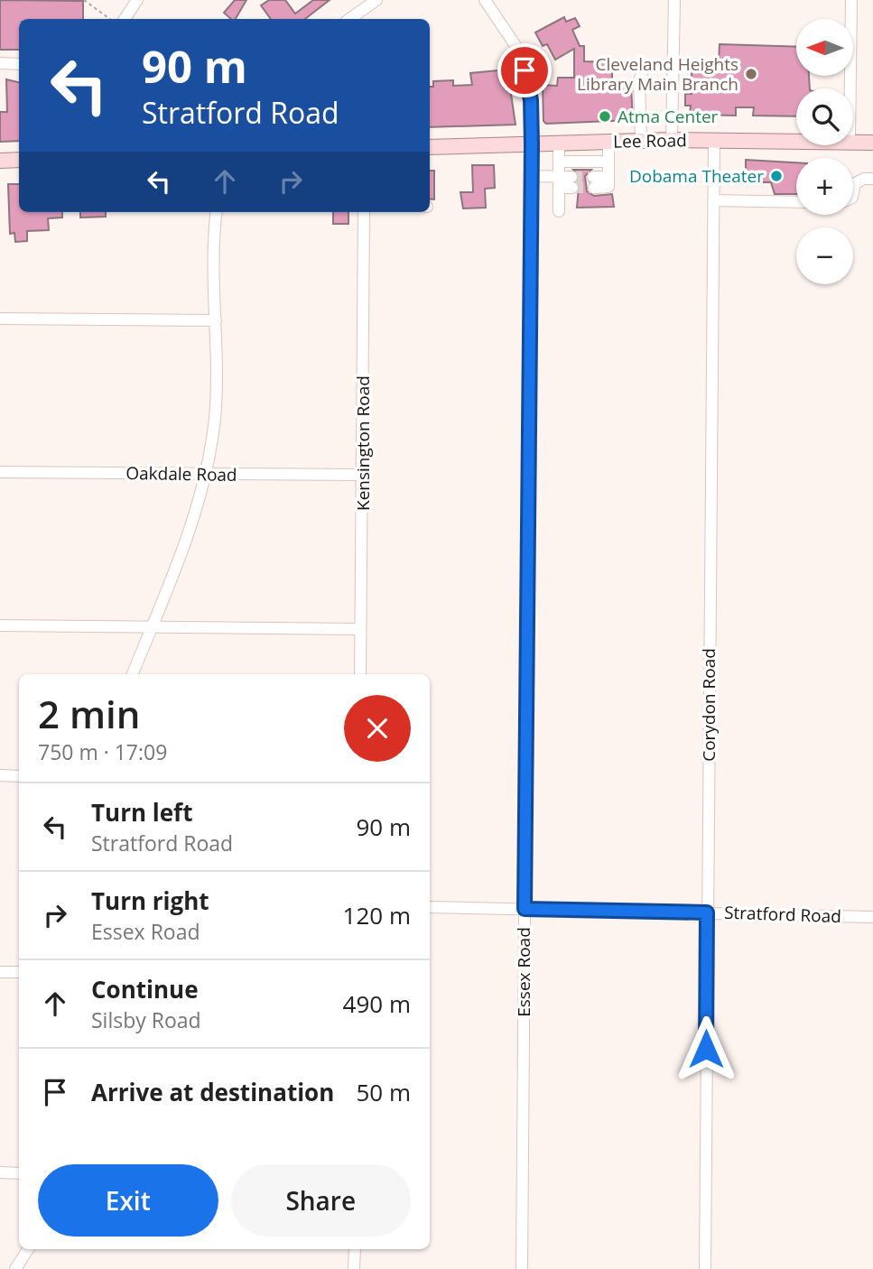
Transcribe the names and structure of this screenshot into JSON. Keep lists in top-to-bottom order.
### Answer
{
  "streets": {
    "main road": ["Lee Road"],
    "street": [
      "Kensington Road",
      "Oakdale Road",
      "Corydon Road",
      "Stratford Road",
      "Essex Road"
    ]
  },
  "crossings": [
    ["Lee Road", "Corydon Road"],
    ["Lee Road", "Essex Road"],
    ["Kensington Road", "Oakdale Road"],
    ["Corydon Road", "Stratford Road"],
    ["Stratford Road", "Essex Road"]
  ],
  "places": ["Cleveland Heights Library Main Branch", "Atma Center", "Dobama Theater"],
  "north": "left",
  "page": {
    "map_buttons": ["+", "−"],
    "turn": ["90 m", "Stratford Road"],
    "heading": ["2 min", "750 m · 17:09"],
    "list": [
      {
        "name": "Turn left",
        "note": "Stratford Road",
        "value": "90 m"
      },
      {
        "name": "Turn right",
        "note": "Essex Road",
        "value": "120 m"
      },
      {
        "name": "Continue",
        "note": "Silsby Road",
        "value": "490 m"
      },
      {
        "name": "Arrive at destination",
        "value": "50 m"
      }
    ],
    "buttons": ["Exit", "Share"]
  }
}
